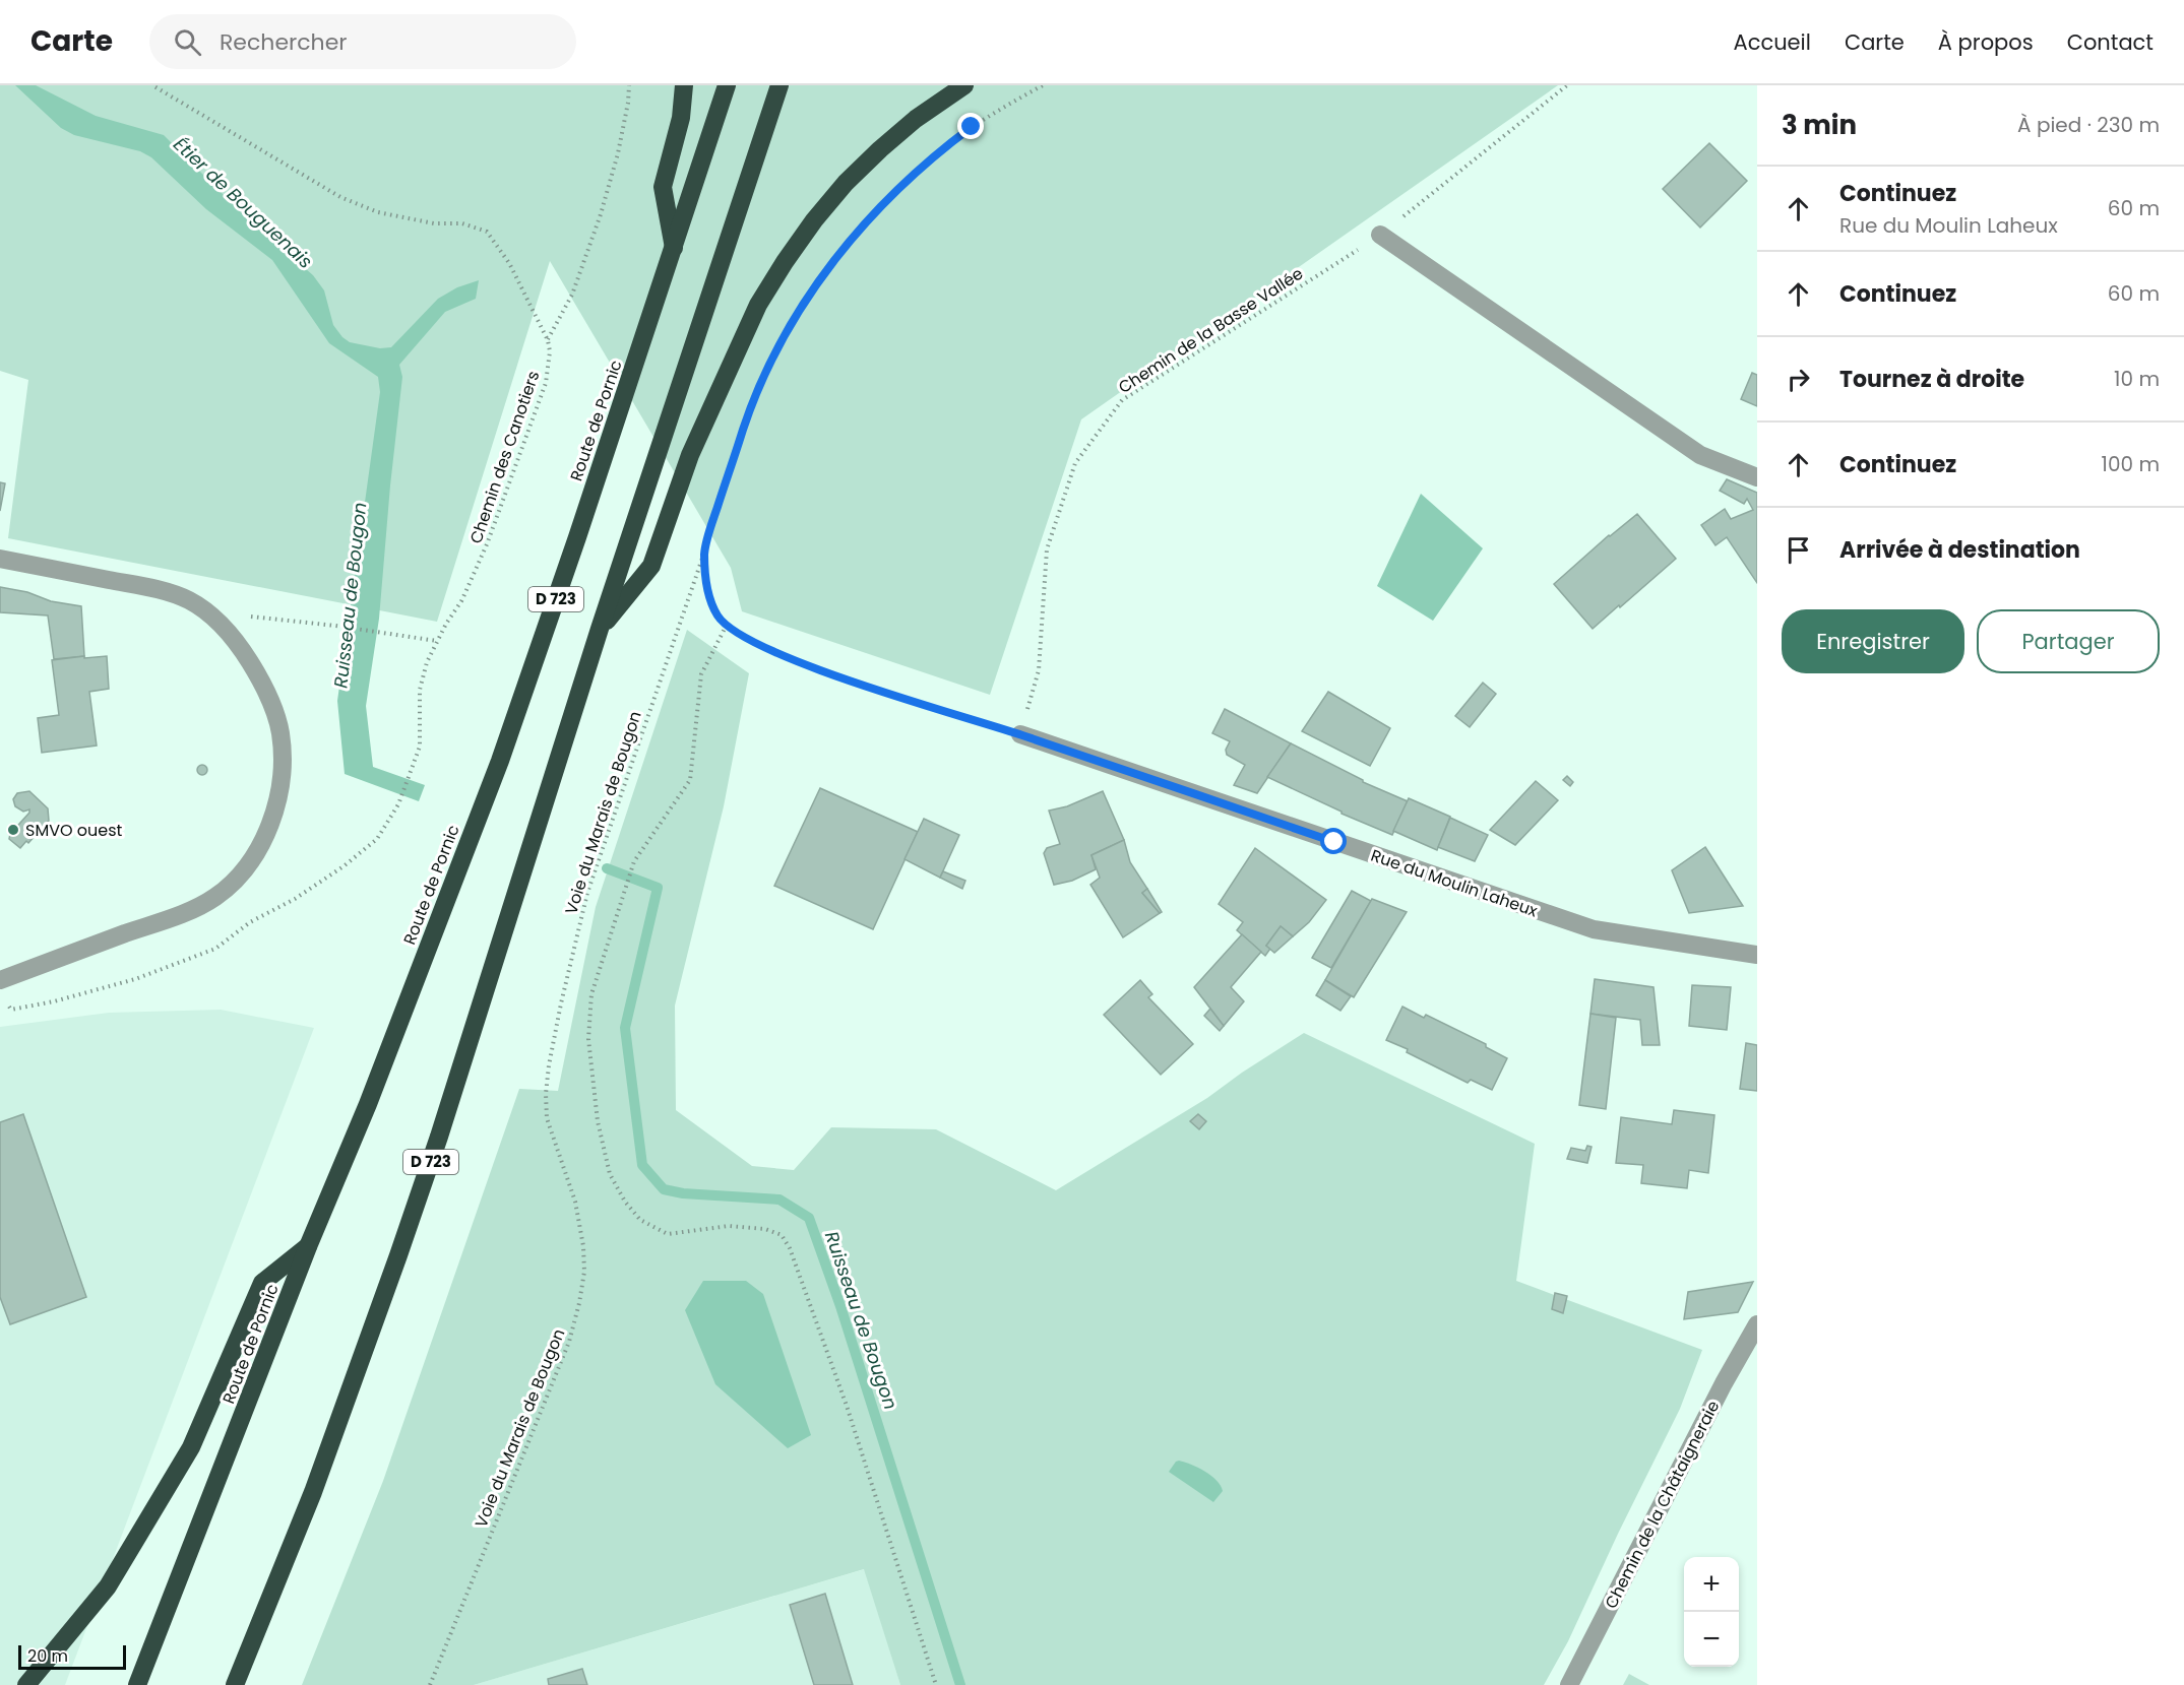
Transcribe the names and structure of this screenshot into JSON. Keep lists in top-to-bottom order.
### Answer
{
  "streets": {
    "highway": ["Route de Pornic", "D 723"],
    "street": ["Rue du Moulin Laheux", "Chemin de la Châtaigneraie"],
    "path": ["Chemin de la Basse Vallée", "Chemin des Canotiers", "Voie du Marais de Bougon"]
  },
  "crossings": [
    ["Chemin de la Basse Vallée", "Rue du Moulin Laheux"]
  ],
  "water": ["Étier de Bouguenais", "Ruisseau de Bougon"],
  "places": ["SMVO ouest"],
  "scale_bar": "20 m",
  "page": {
    "header": "Carte",
    "search": "Rechercher",
    "nav": [
      "Accueil",
      "Carte",
      "À propos",
      "Contact"
    ],
    "heading": ["3 min", "À pied · 230 m"],
    "list": [
      ["Continuez", "Rue du Moulin Laheux", "60 m"],
      ["Continuez", "60 m"],
      ["Tournez à droite", "10 m"],
      ["Continuez", "100 m"],
      "Arrivée à destination"
    ],
    "buttons": ["Enregistrer", "Partager"],
    "map_buttons": ["+", "−"],
    "scale": "20 m"
  }
}
